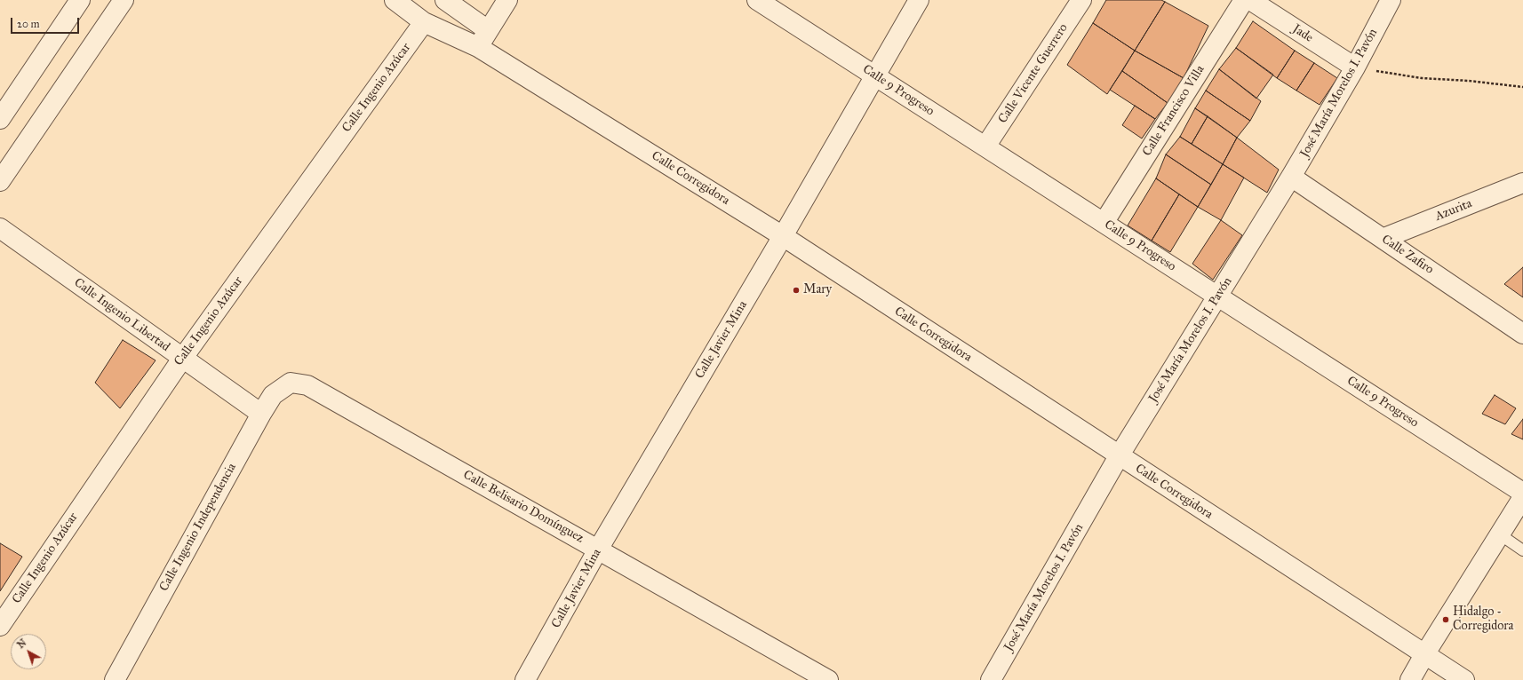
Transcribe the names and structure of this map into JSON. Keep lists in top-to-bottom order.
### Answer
{
  "streets": {
    "street": [
      "Jade",
      "Calle Vicente Guerrero",
      "Calle Ingenio Azúcar",
      "Calle 9 Progreso",
      "José María Morelos I. Pavón",
      "Calle Francisco Villa",
      "Calle Corregidora",
      "Azurita",
      "Calle Zafiro",
      "Calle Ingenio Libertad",
      "Calle Javier Mina",
      "Calle Belisario Domínguez",
      "Calle Ingenio Independencia"
    ]
  },
  "crossings": [
    ["Jade", "José María Morelos I. Pavón"],
    ["Calle Vicente Guerrero", "Calle 9 Progreso"],
    ["Calle Ingenio Azúcar", "Calle Corregidora"],
    ["Calle Ingenio Azúcar", "Calle Ingenio Libertad"],
    ["Calle 9 Progreso", "José María Morelos I. Pavón"],
    ["Calle 9 Progreso", "Calle Francisco Villa"],
    ["Calle 9 Progreso", "Calle Javier Mina"],
    ["José María Morelos I. Pavón", "Calle Corregidora"],
    ["José María Morelos I. Pavón", "Calle Zafiro"],
    ["Calle Corregidora", "Calle Javier Mina"],
    ["Azurita", "Calle Zafiro"],
    ["Calle Ingenio Libertad", "Calle Ingenio Independencia"],
    ["Calle Javier Mina", "Calle Belisario Domínguez"],
    ["Calle Belisario Domínguez", "Calle Ingenio Independencia"]
  ],
  "places": ["Mary", "Hidalgo - Corregidora"],
  "scale_bar": "20 m",
  "north": "top left"
}
